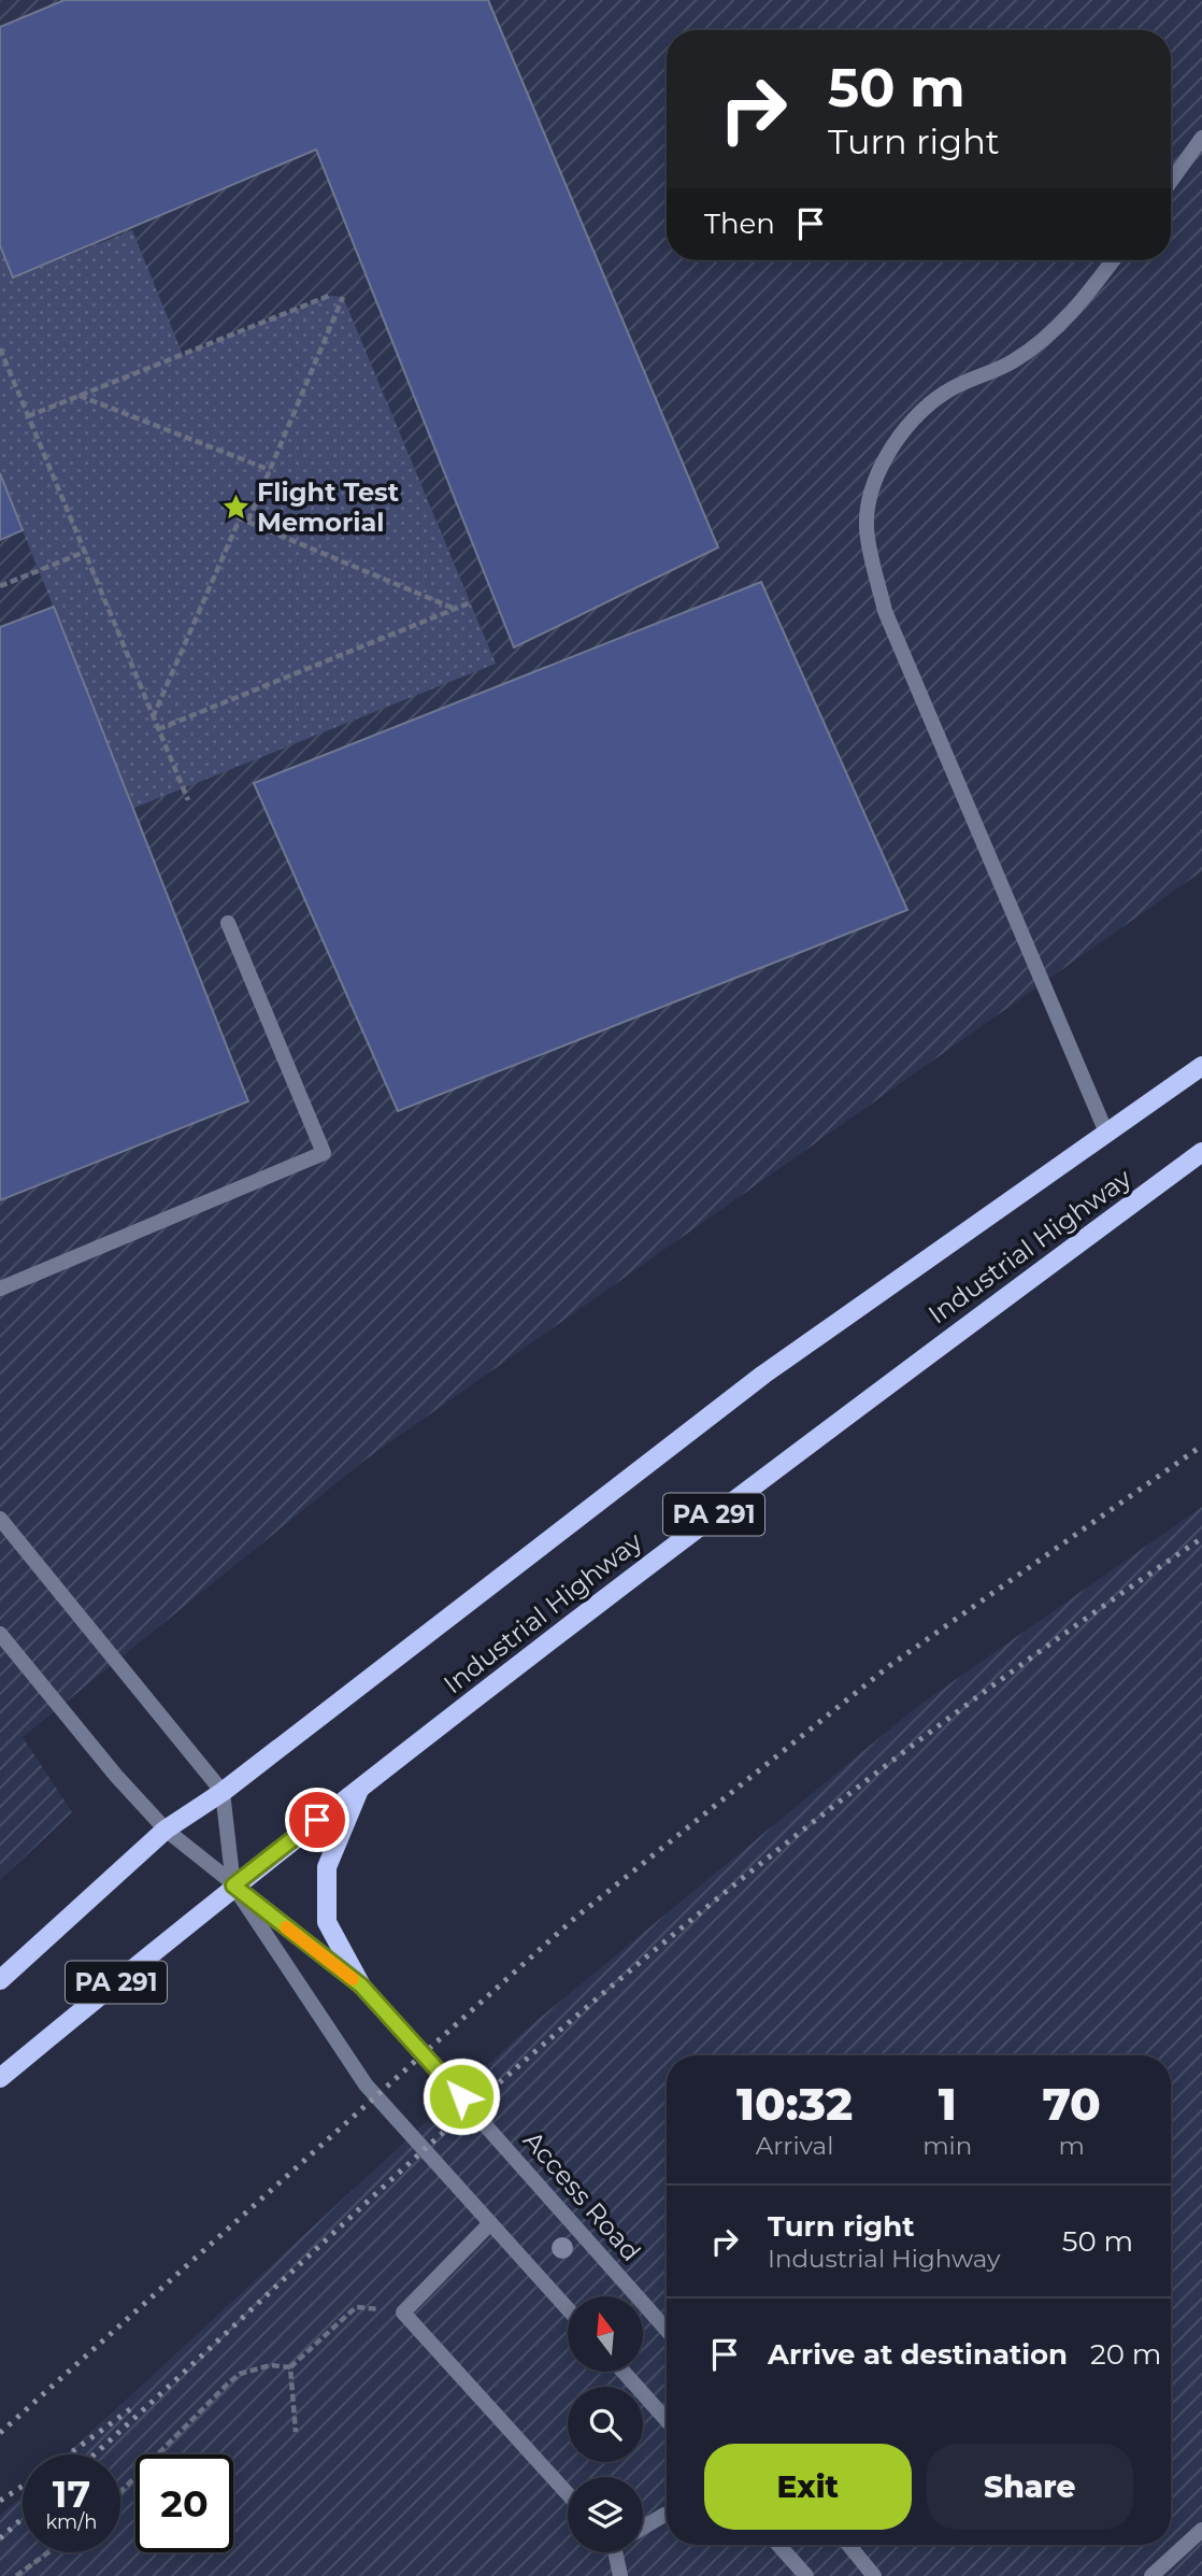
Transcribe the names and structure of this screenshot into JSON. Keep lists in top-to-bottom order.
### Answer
{
  "streets": {
    "main road": ["Industrial Highway", "PA 291"],
    "lane": ["Access Road"]
  },
  "crossings": [
    ["Industrial Highway", "Access Road"]
  ],
  "places": {
    "place": ["Flight Test Memorial"]
  },
  "north": "top",
  "page": {
    "turn": ["50 m", "Turn right"],
    "then": "Then",
    "eta": [
      "10:32",
      "Arrival",
      "1",
      "min",
      "70",
      "m"
    ],
    "list": [
      {
        "name": "Turn right",
        "note": "Industrial Highway",
        "value": "50 m"
      },
      {
        "name": "Arrive at destination",
        "value": "20 m"
      }
    ],
    "buttons": ["Exit", "Share"],
    "speed": "17 km/h",
    "limit": "20"
  }
}
